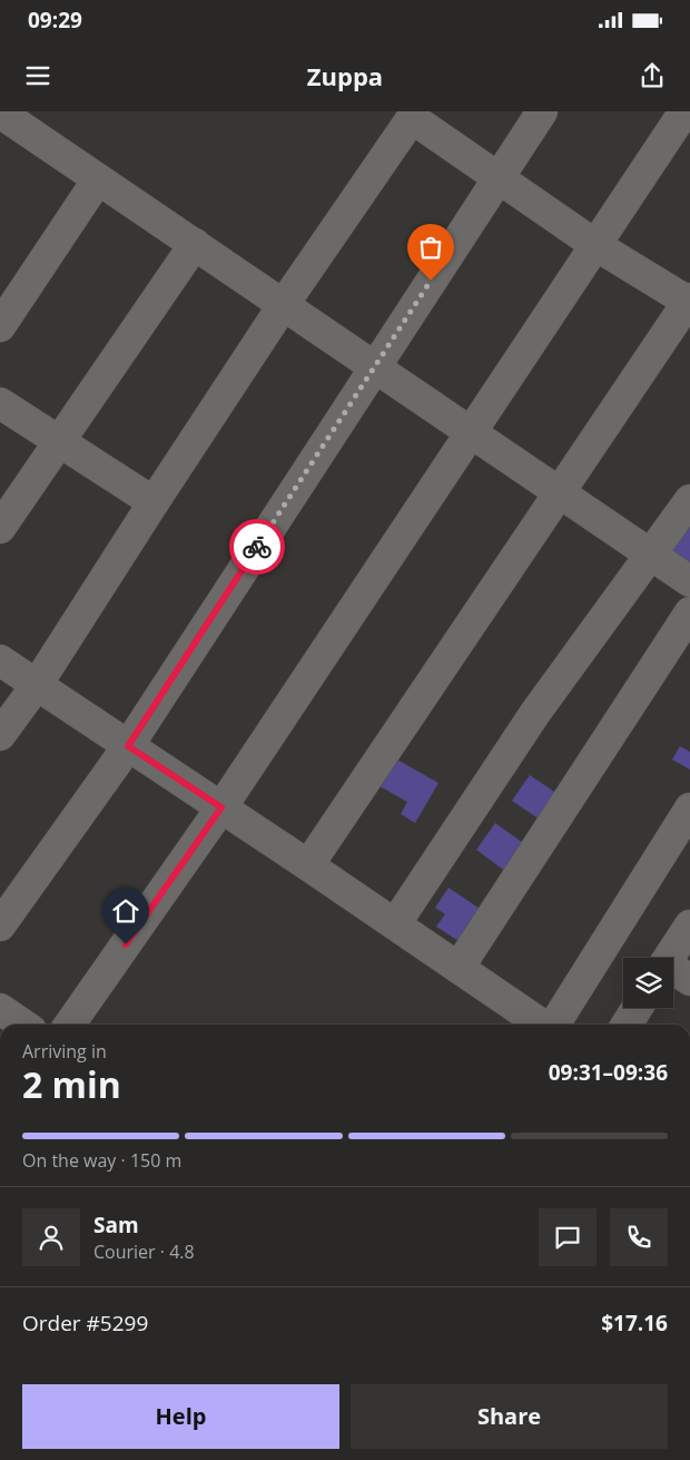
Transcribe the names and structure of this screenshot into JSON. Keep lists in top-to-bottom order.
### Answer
{
  "page": {
    "status": "09:29",
    "header": "Zuppa",
    "heading": ["2 min", "Arriving in", "09:31–09:36"],
    "panel": [
      "Sam",
      "Courier · 4.8",
      "Order #5299",
      "$17.16"
    ],
    "bar": "On the way · 150 m",
    "buttons": ["Help", "Share"]
  }
}
